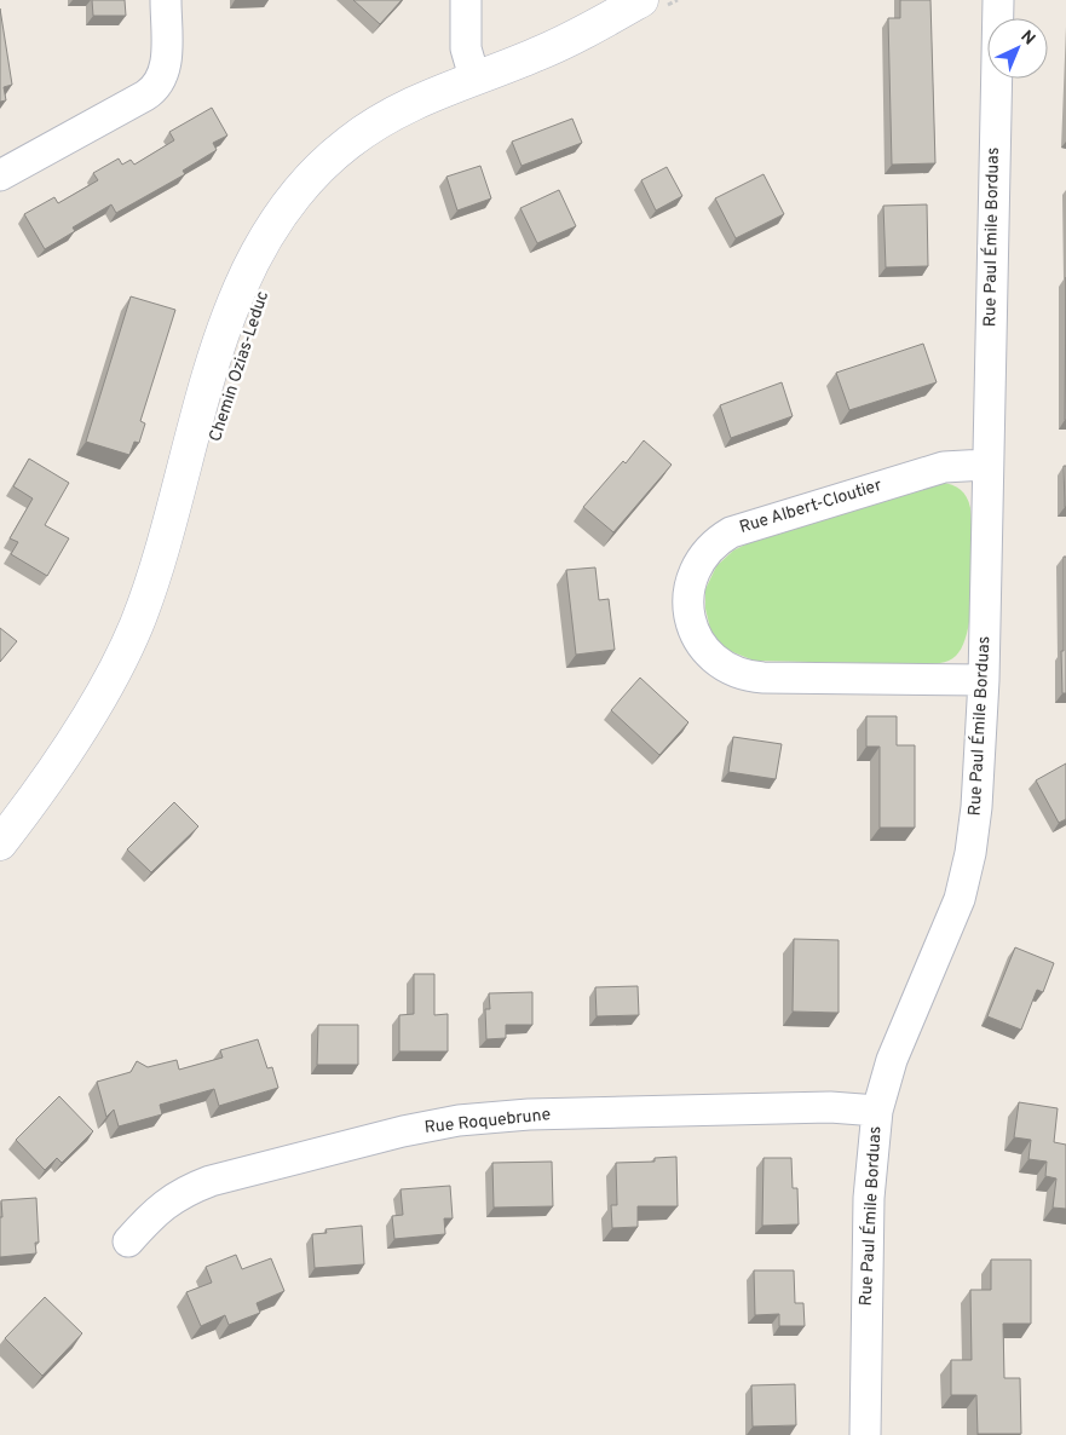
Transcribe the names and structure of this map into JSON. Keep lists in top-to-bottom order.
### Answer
{
  "streets": {
    "street": [
      "Rue Paul Émile Borduas",
      "Chemin Ozias-Leduc",
      "Rue Albert-Cloutier",
      "Rue Roquebrune"
    ]
  },
  "crossings": [
    ["Rue Paul Émile Borduas", "Rue Albert-Cloutier"],
    ["Rue Paul Émile Borduas", "Rue Roquebrune"]
  ],
  "north": "top right"
}
